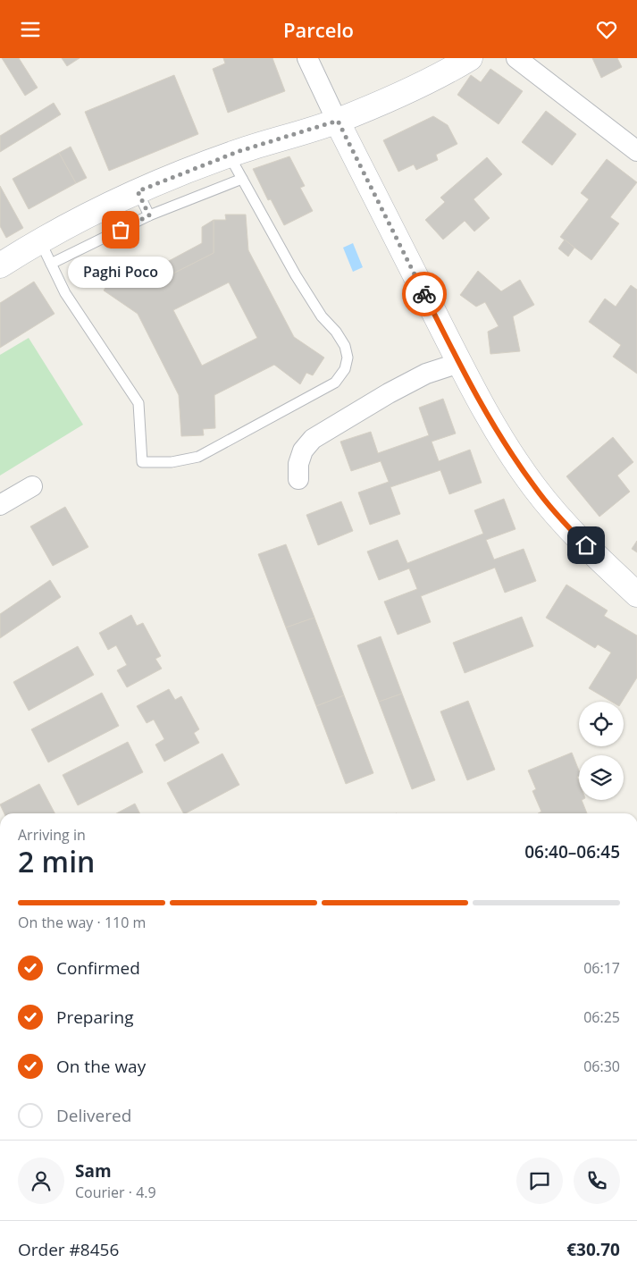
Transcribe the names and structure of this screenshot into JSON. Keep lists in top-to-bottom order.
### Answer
{
  "places": ["Paghi Poco"],
  "page": {
    "header": "Parcelo",
    "bubble": "Paghi Poco",
    "heading": ["2 min", "Arriving in", "06:40–06:45"],
    "panel": [
      "Sam",
      "Courier · 4.9",
      "Order #8456",
      "€30.70"
    ],
    "bar": "On the way · 110 m",
    "list": [
      ["Confirmed", "06:17"],
      ["Preparing", "06:25"],
      ["On the way", "06:30"],
      "Delivered"
    ]
  }
}
